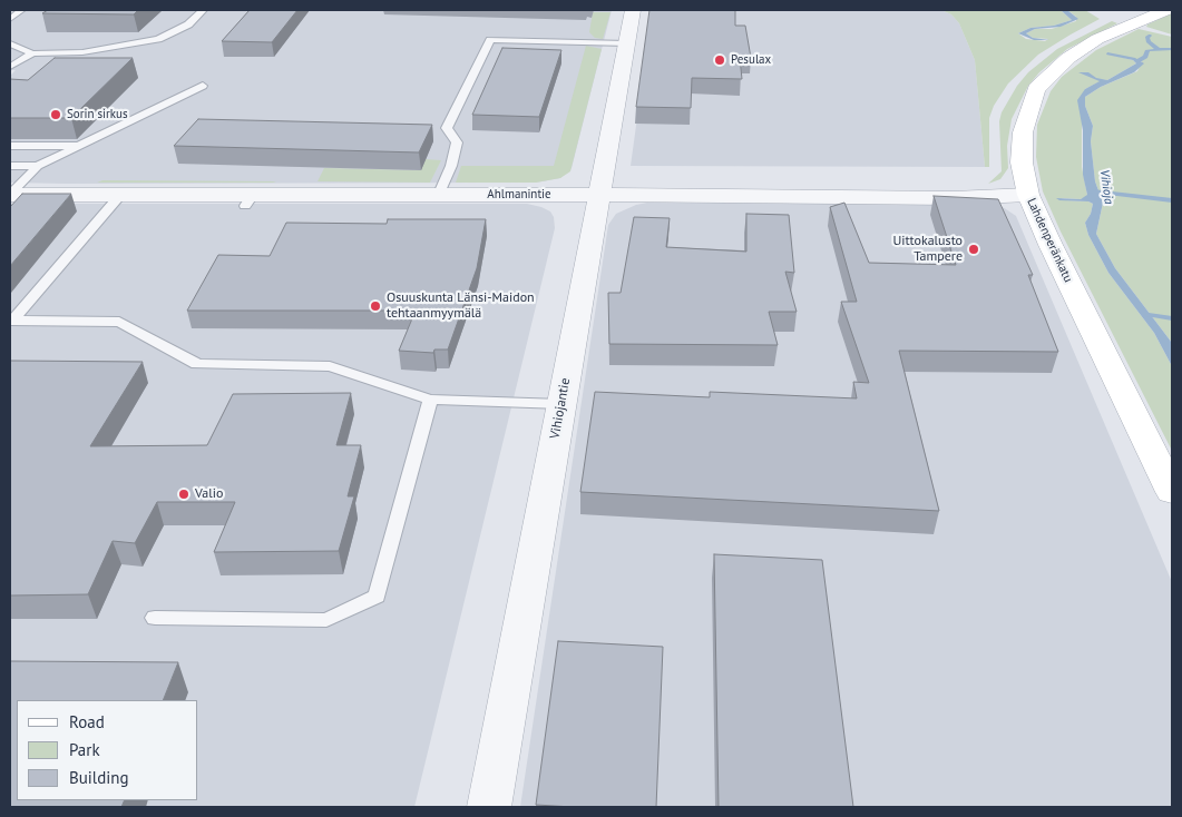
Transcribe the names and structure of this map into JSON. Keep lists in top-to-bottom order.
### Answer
{
  "streets": {
    "main road": ["Lahdenperänkatu"],
    "street": ["Ahlmanintie", "Vihiojantie"]
  },
  "crossings": [
    ["Ahlmanintie", "Lahdenperänkatu"],
    ["Ahlmanintie", "Vihiojantie"]
  ],
  "water": ["Vihioja"],
  "places": [
    "Pesulax",
    "Sorin sirkus",
    "Uittokalusto Tampere",
    "Osuuskunta Länsi-Maidon tehtaanmyymälä",
    "Valio"
  ],
  "legend": ["Road", "Park", "Building"]
}
